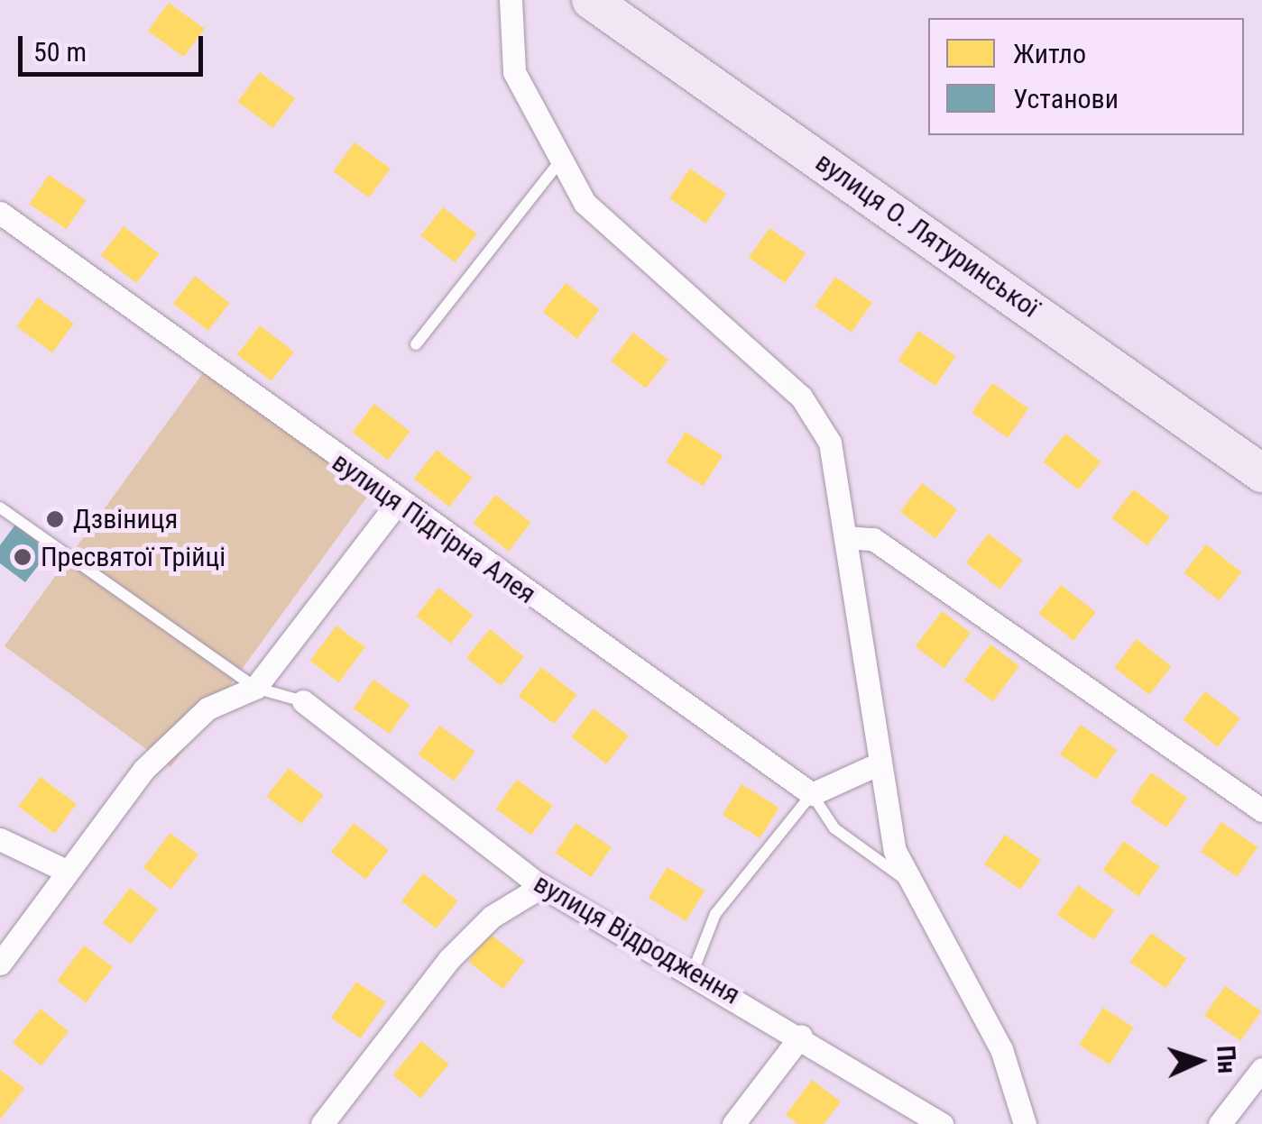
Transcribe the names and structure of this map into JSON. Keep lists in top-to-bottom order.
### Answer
{
  "streets": {
    "highway": ["вулиця О. Лятуринської"],
    "street": ["вулиця Підгірна Алея", "вулиця Відродження"]
  },
  "places": ["Дзвіниця", "Пресвятої Трійці"],
  "legend": ["Житло", "Установи"],
  "scale_bar": "50 m",
  "north": "right"
}
